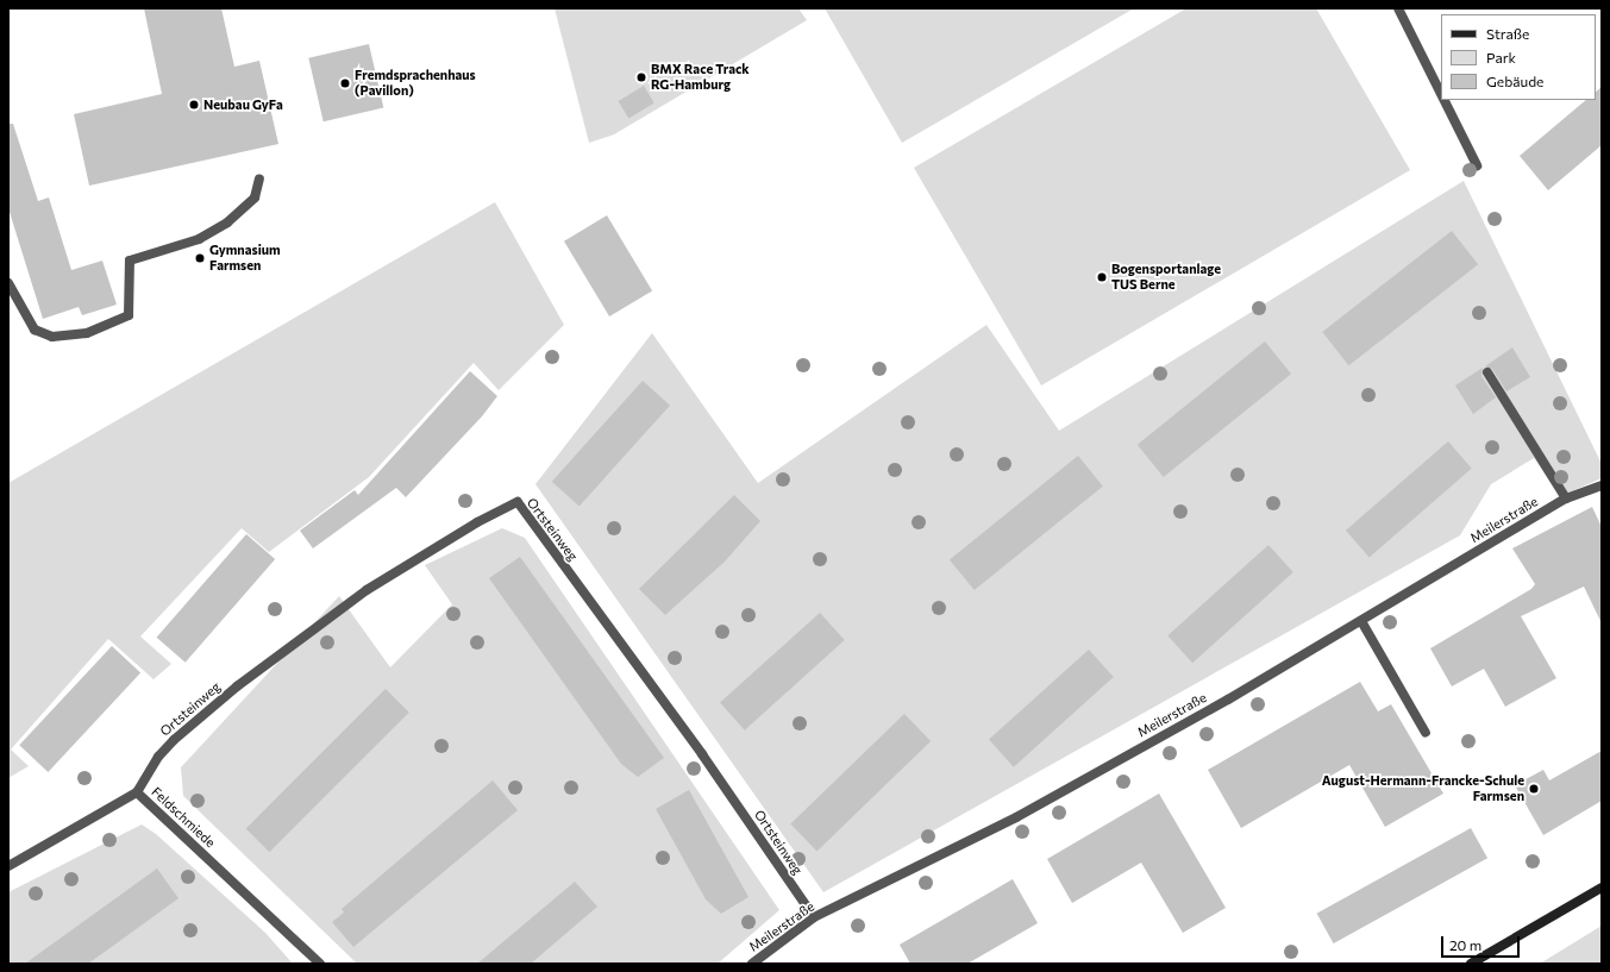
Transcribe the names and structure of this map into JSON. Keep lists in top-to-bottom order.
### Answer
{
  "streets": {
    "street": ["Meilerstraße", "Ortsteinweg", "Feldschmiede"]
  },
  "crossings": [
    ["Meilerstraße", "Ortsteinweg"],
    ["Ortsteinweg", "Feldschmiede"]
  ],
  "places": [
    "BMX Race Track RG-Hamburg",
    "Fremdsprachenhaus (Pavillon)",
    "Neubau GyFa",
    "Gymnasium Farmsen",
    "Bogensportanlage TUS Berne",
    "August-Hermann-Francke-Schule Farmsen"
  ],
  "legend": ["Straße", "Park", "Gebäude"],
  "scale_bar": "20 m"
}
